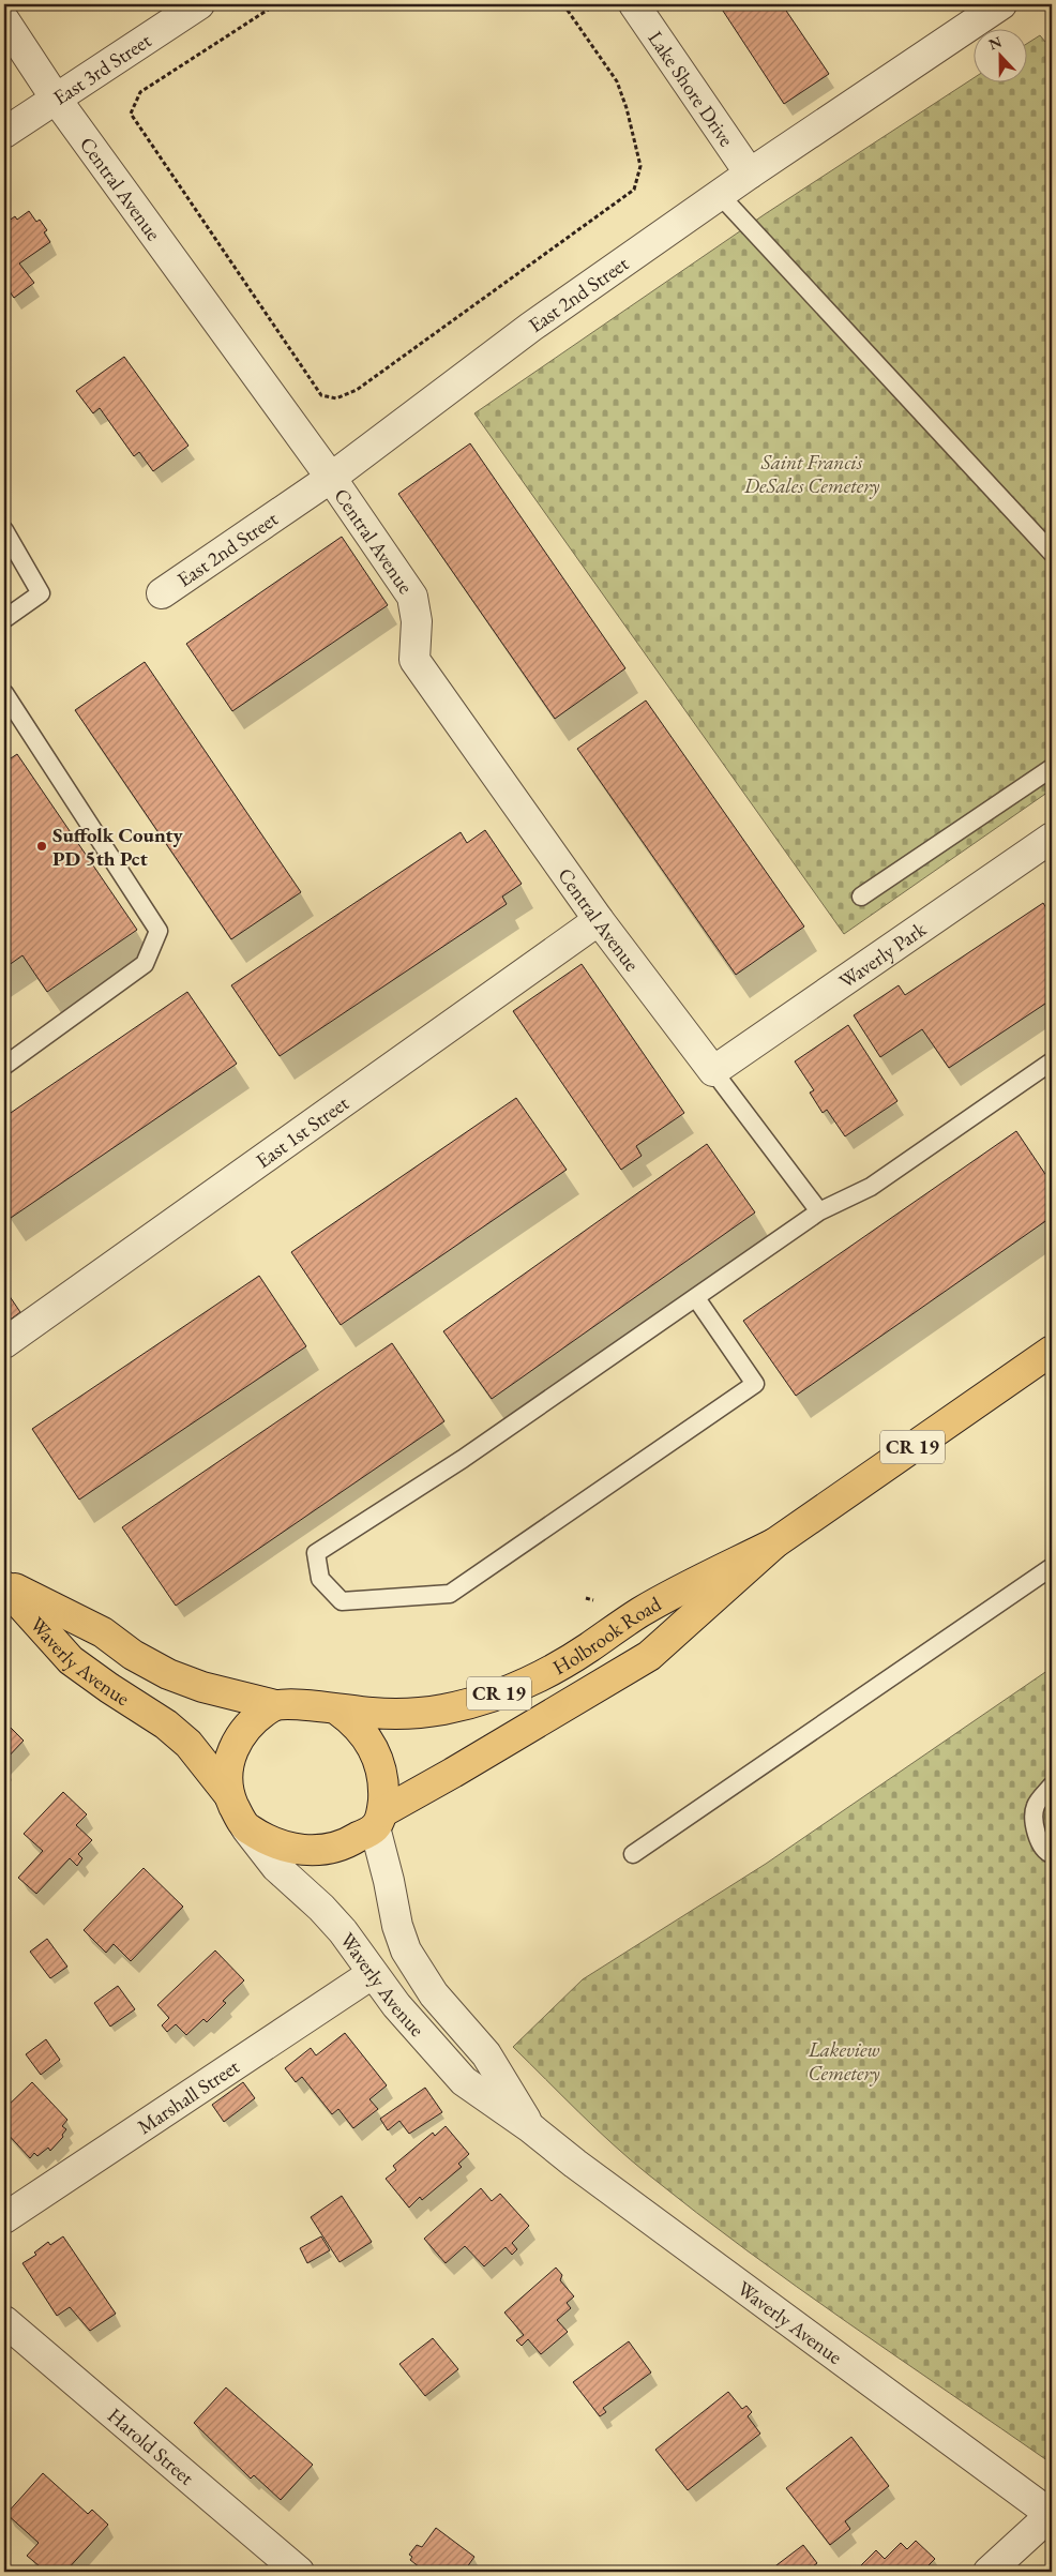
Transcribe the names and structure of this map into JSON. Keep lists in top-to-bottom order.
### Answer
{
  "streets": {
    "main road": ["CR 19", "Holbrook Road", "Waverly Avenue"],
    "street": [
      "East 3rd Street",
      "Lake Shore Drive",
      "Central Avenue",
      "East 2nd Street",
      "Waverly Park",
      "East 1st Street",
      "Marshall Street",
      "Harold Street"
    ]
  },
  "crossings": [
    ["East 3rd Street", "Central Avenue"],
    ["Lake Shore Drive", "East 2nd Street"],
    ["Central Avenue", "East 2nd Street"],
    ["Central Avenue", "Waverly Park"],
    ["Central Avenue", "East 1st Street"],
    ["CR 19", "Holbrook Road"],
    ["CR 19", "Waverly Avenue"],
    ["Holbrook Road", "Waverly Avenue"],
    ["Waverly Avenue", "Marshall Street"]
  ],
  "parks": ["Saint Francis DeSales Cemetery", "Lakeview Cemetery"],
  "places": ["Suffolk County PD 5th Pct"],
  "north": "top"
}
